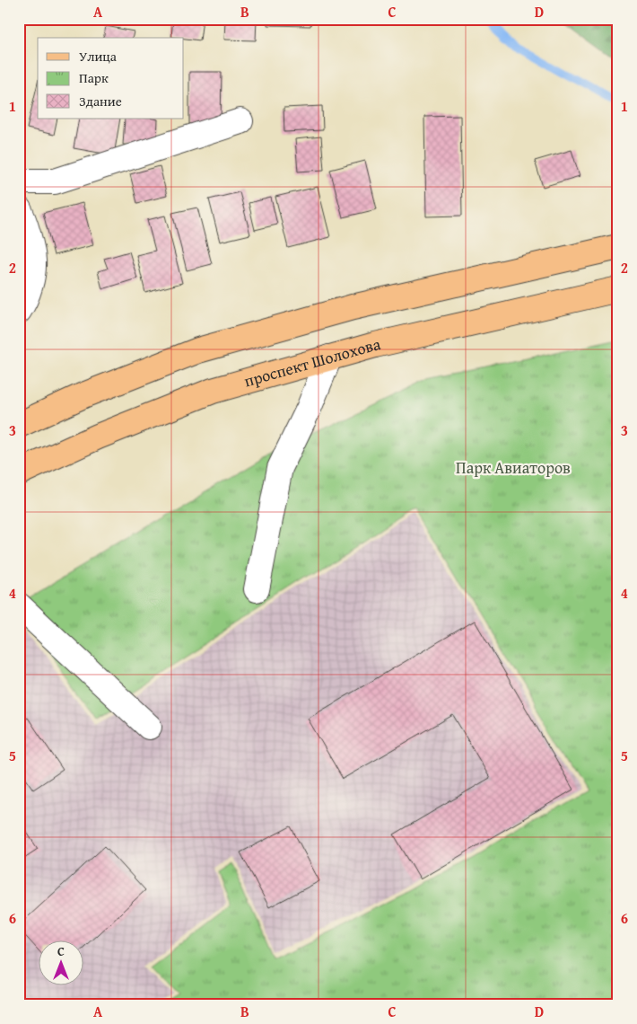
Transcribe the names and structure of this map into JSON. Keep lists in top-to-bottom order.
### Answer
{
  "streets": {
    "main road": ["проспект Шолохова"]
  },
  "parks": ["Парк Авиаторов"],
  "legend": ["Улица", "Парк", "Здание"],
  "north": "top",
  "grid": {
    "columns": [
      "A",
      "B",
      "C",
      "D"
    ],
    "rows": [
      "1",
      "2",
      "3",
      "4",
      "5",
      "6"
    ]
  }
}
